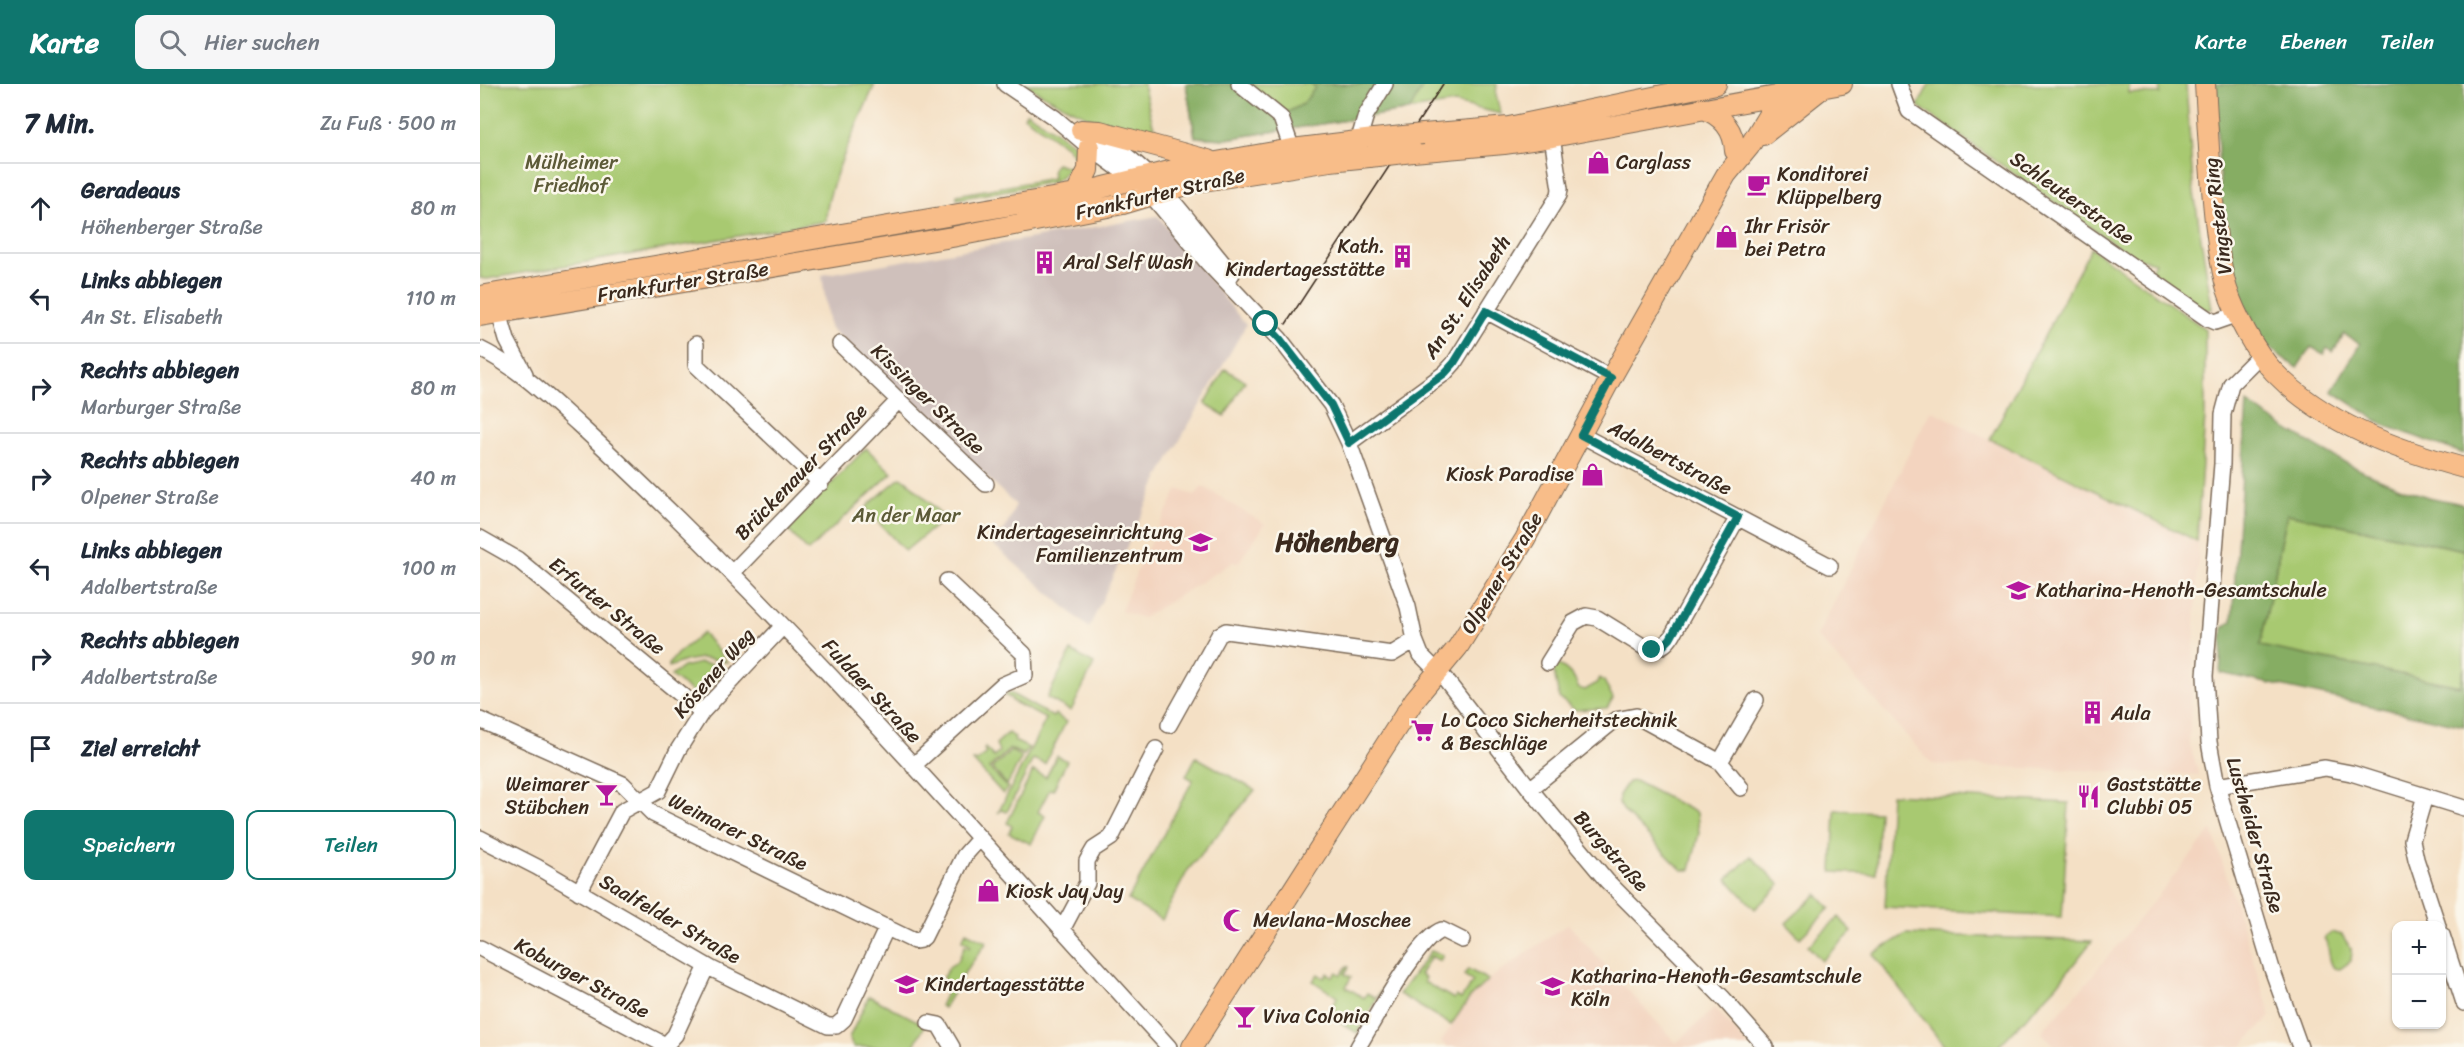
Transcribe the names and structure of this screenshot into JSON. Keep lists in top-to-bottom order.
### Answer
{
  "streets": {
    "main road": ["Frankfurter Straße", "Vingster Ring", "Olpener Straße"],
    "street": [
      "Schleuterstraße",
      "An St. Elisabeth",
      "Kissinger Straße",
      "Adalbertstraße",
      "Brückenauer Straße",
      "Erfurter Straße",
      "Kösener Weg",
      "Fuldaer Straße",
      "Weimarer Straße",
      "Lustheider Straße",
      "Burgstraße",
      "Saalfelder Straße",
      "Koburger Straße"
    ]
  },
  "crossings": [
    ["Frankfurter Straße", "An St. Elisabeth"],
    ["Frankfurter Straße", "Olpener Straße"],
    ["Frankfurter Straße", "Fuldaer Straße"],
    ["Schleuterstraße", "Vingster Ring"],
    ["Vingster Ring", "Lustheider Straße"],
    ["Kissinger Straße", "Brückenauer Straße"],
    ["Adalbertstraße", "Olpener Straße"],
    ["Brückenauer Straße", "Fuldaer Straße"],
    ["Olpener Straße", "Burgstraße"],
    ["Erfurter Straße", "Kösener Weg"],
    ["Kösener Weg", "Fuldaer Straße"],
    ["Kösener Weg", "Weimarer Straße"],
    ["Kösener Weg", "Saalfelder Straße"],
    ["Fuldaer Straße", "Weimarer Straße"],
    ["Weimarer Straße", "Saalfelder Straße"]
  ],
  "districts": ["Höhenberg"],
  "parks": ["Mülheimer Friedhof", "An der Maar"],
  "places": {
    "shop": [
      "Carglass",
      "Ihr Frisör bei Petra",
      "Kiosk Paradise",
      "Kiosk Jay Jay"
    ],
    "cafe": ["Konditorei Klüppelberg"],
    "building": ["Kath. Kindertagesstätte", "Aral Self Wash", "Aula"],
    "school or university": [
      "Kindertageseinrichtung Familienzentrum",
      "Katharina-Henoth-Gesamtschule",
      "Kindertagesstätte",
      "Katharina-Henoth-Gesamtschule Köln"
    ],
    "supermarket": ["Lo Coco Sicherheitstechnik & Beschläge"],
    "bar": ["Weimarer Stübchen", "Viva Colonia"],
    "restaurant": ["Gaststätte Clubbi 05"],
    "mosque": ["Mevlana-Moschee"]
  },
  "page": {
    "header": "Karte",
    "search": "Hier suchen",
    "nav": ["Karte", "Ebenen", "Teilen"],
    "heading": ["7 Min.", "Zu Fuß · 500 m"],
    "list": [
      ["Geradeaus", "Höhenberger Straße", "80 m"],
      ["Links abbiegen", "An St. Elisabeth", "110 m"],
      ["Rechts abbiegen", "Marburger Straße", "80 m"],
      ["Rechts abbiegen", "Olpener Straße", "40 m"],
      ["Links abbiegen", "Adalbertstraße", "100 m"],
      ["Rechts abbiegen", "Adalbertstraße", "90 m"],
      "Ziel erreicht"
    ],
    "buttons": ["Speichern", "Teilen"],
    "map_buttons": ["+", "−"]
  }
}
